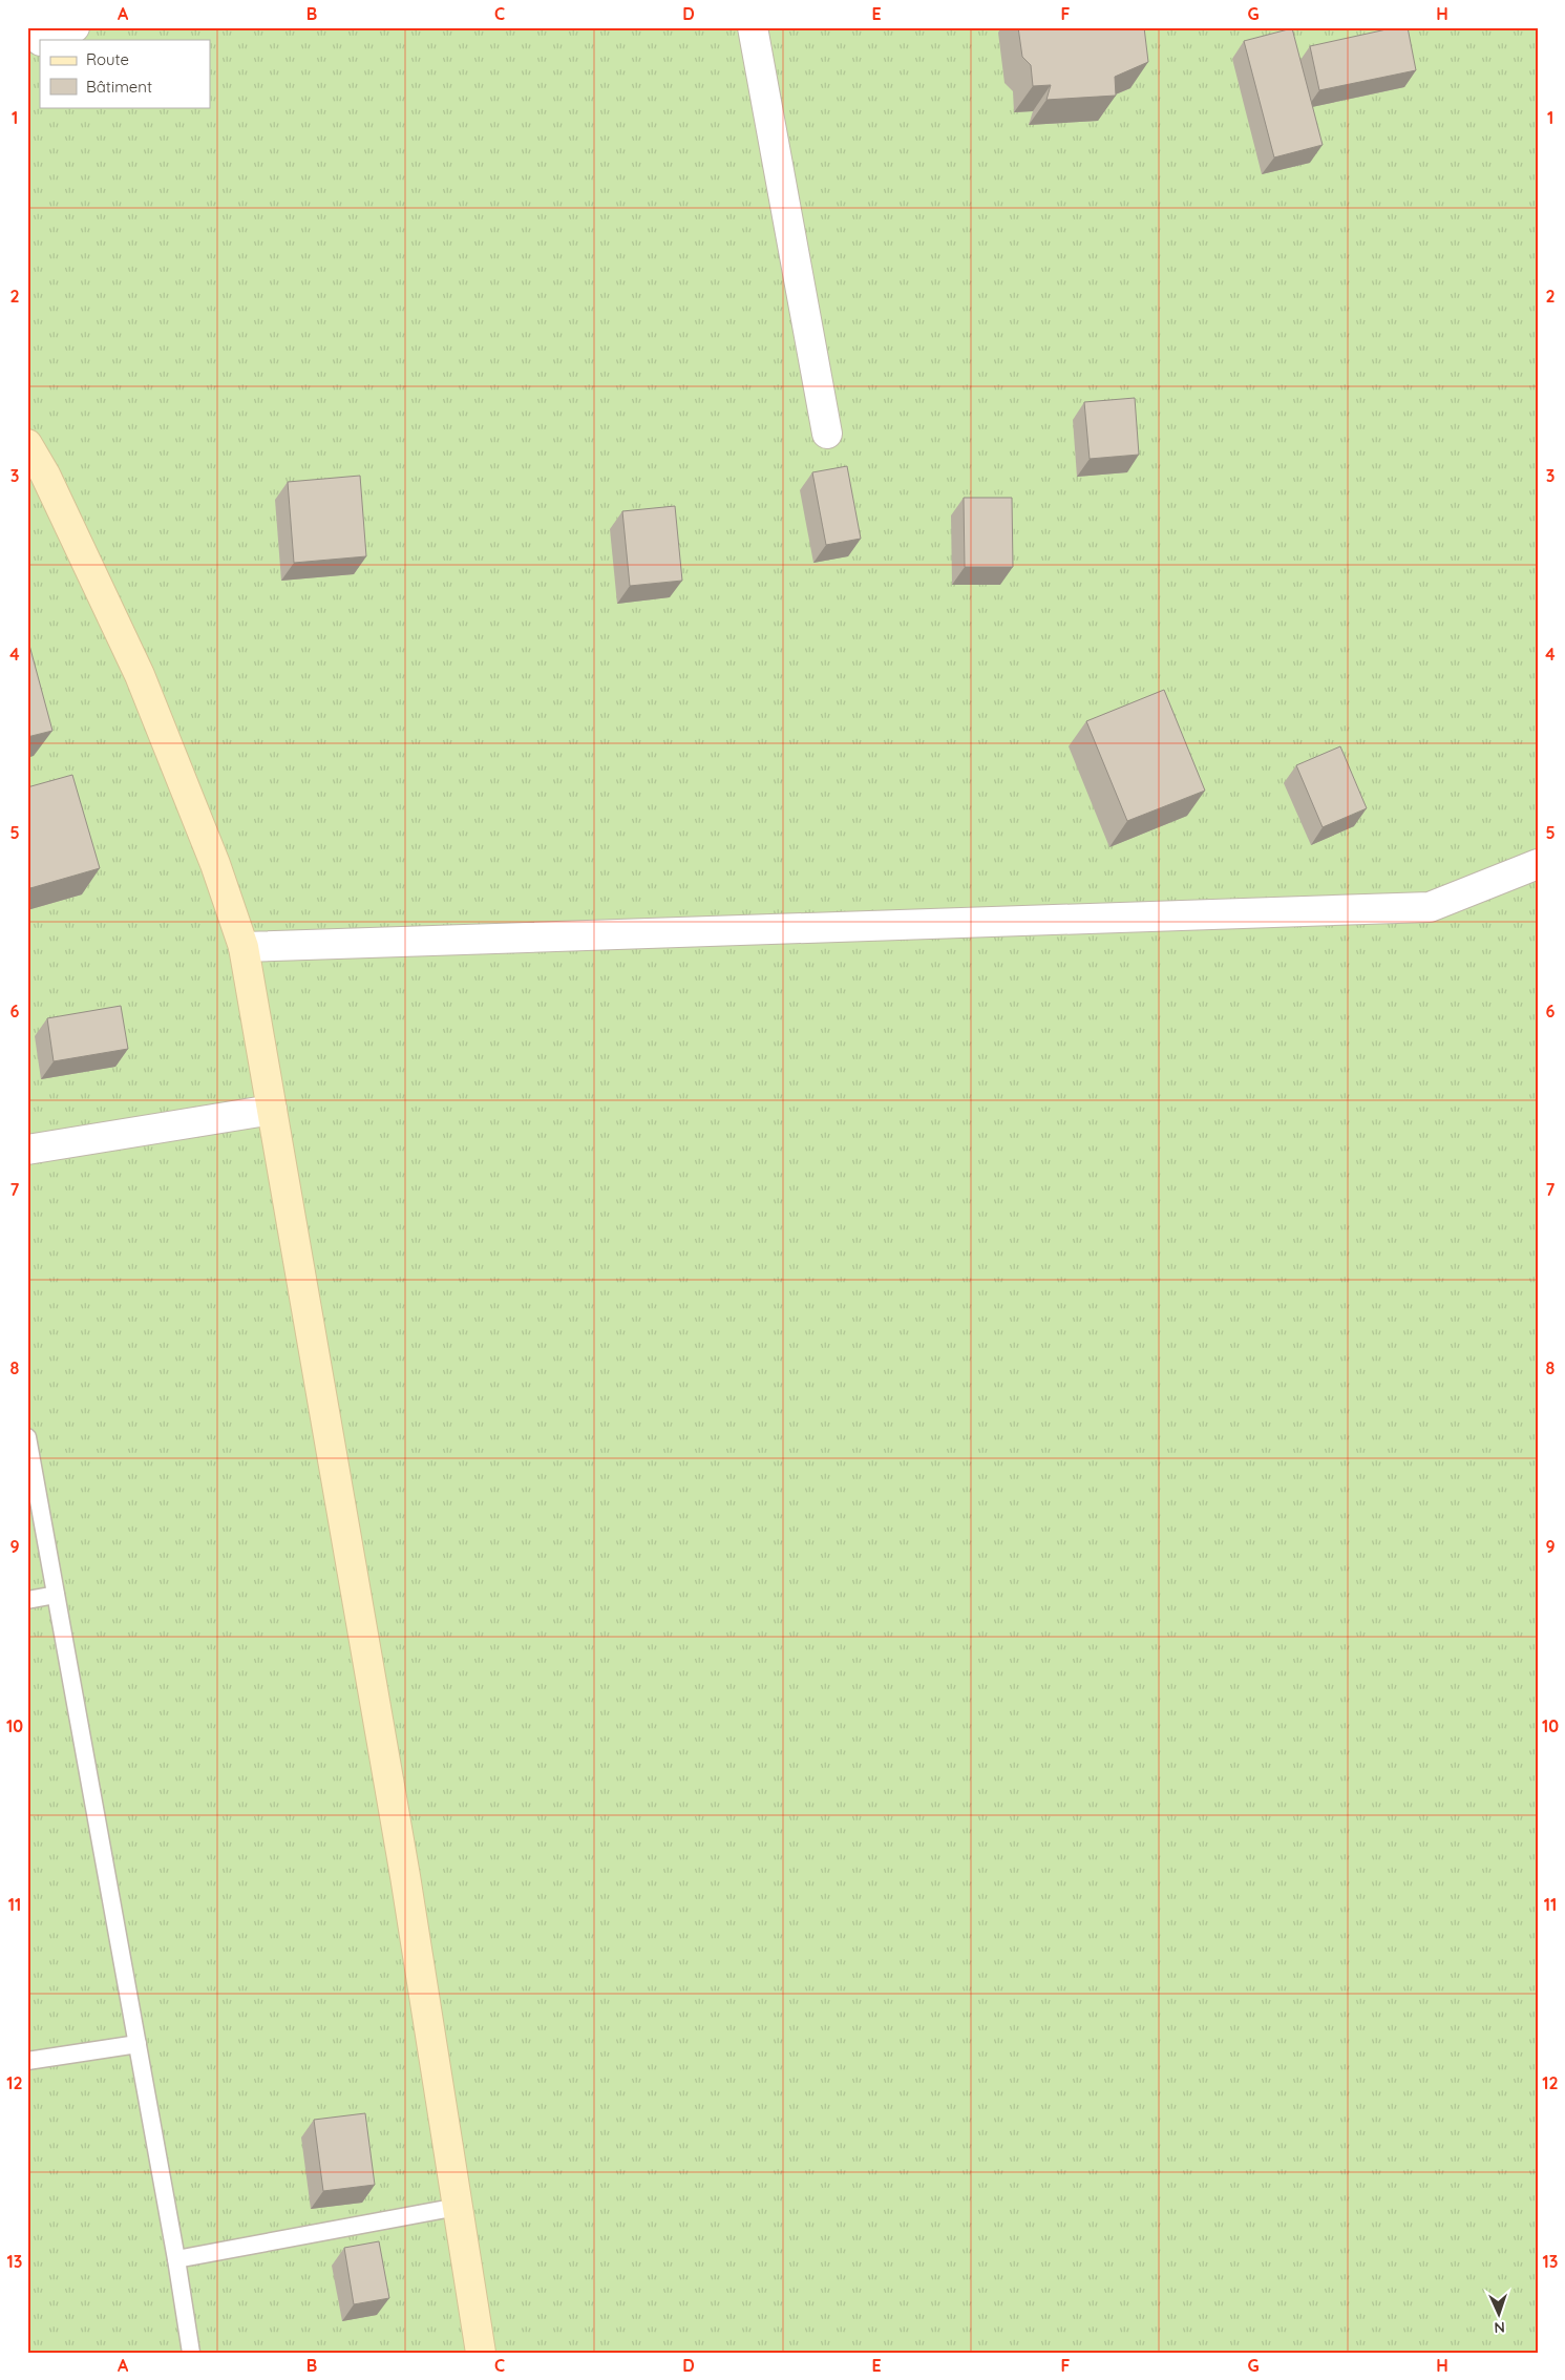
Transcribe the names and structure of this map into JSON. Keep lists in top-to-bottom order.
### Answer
{
  "legend": ["Route", "Bâtiment"],
  "north": "bottom",
  "grid": {
    "columns": [
      "A",
      "B",
      "C",
      "D",
      "E",
      "F",
      "G",
      "H"
    ],
    "rows": [
      "1",
      "2",
      "3",
      "4",
      "5",
      "6",
      "7",
      "8",
      "9",
      "10",
      "11",
      "12",
      "13"
    ]
  }
}
